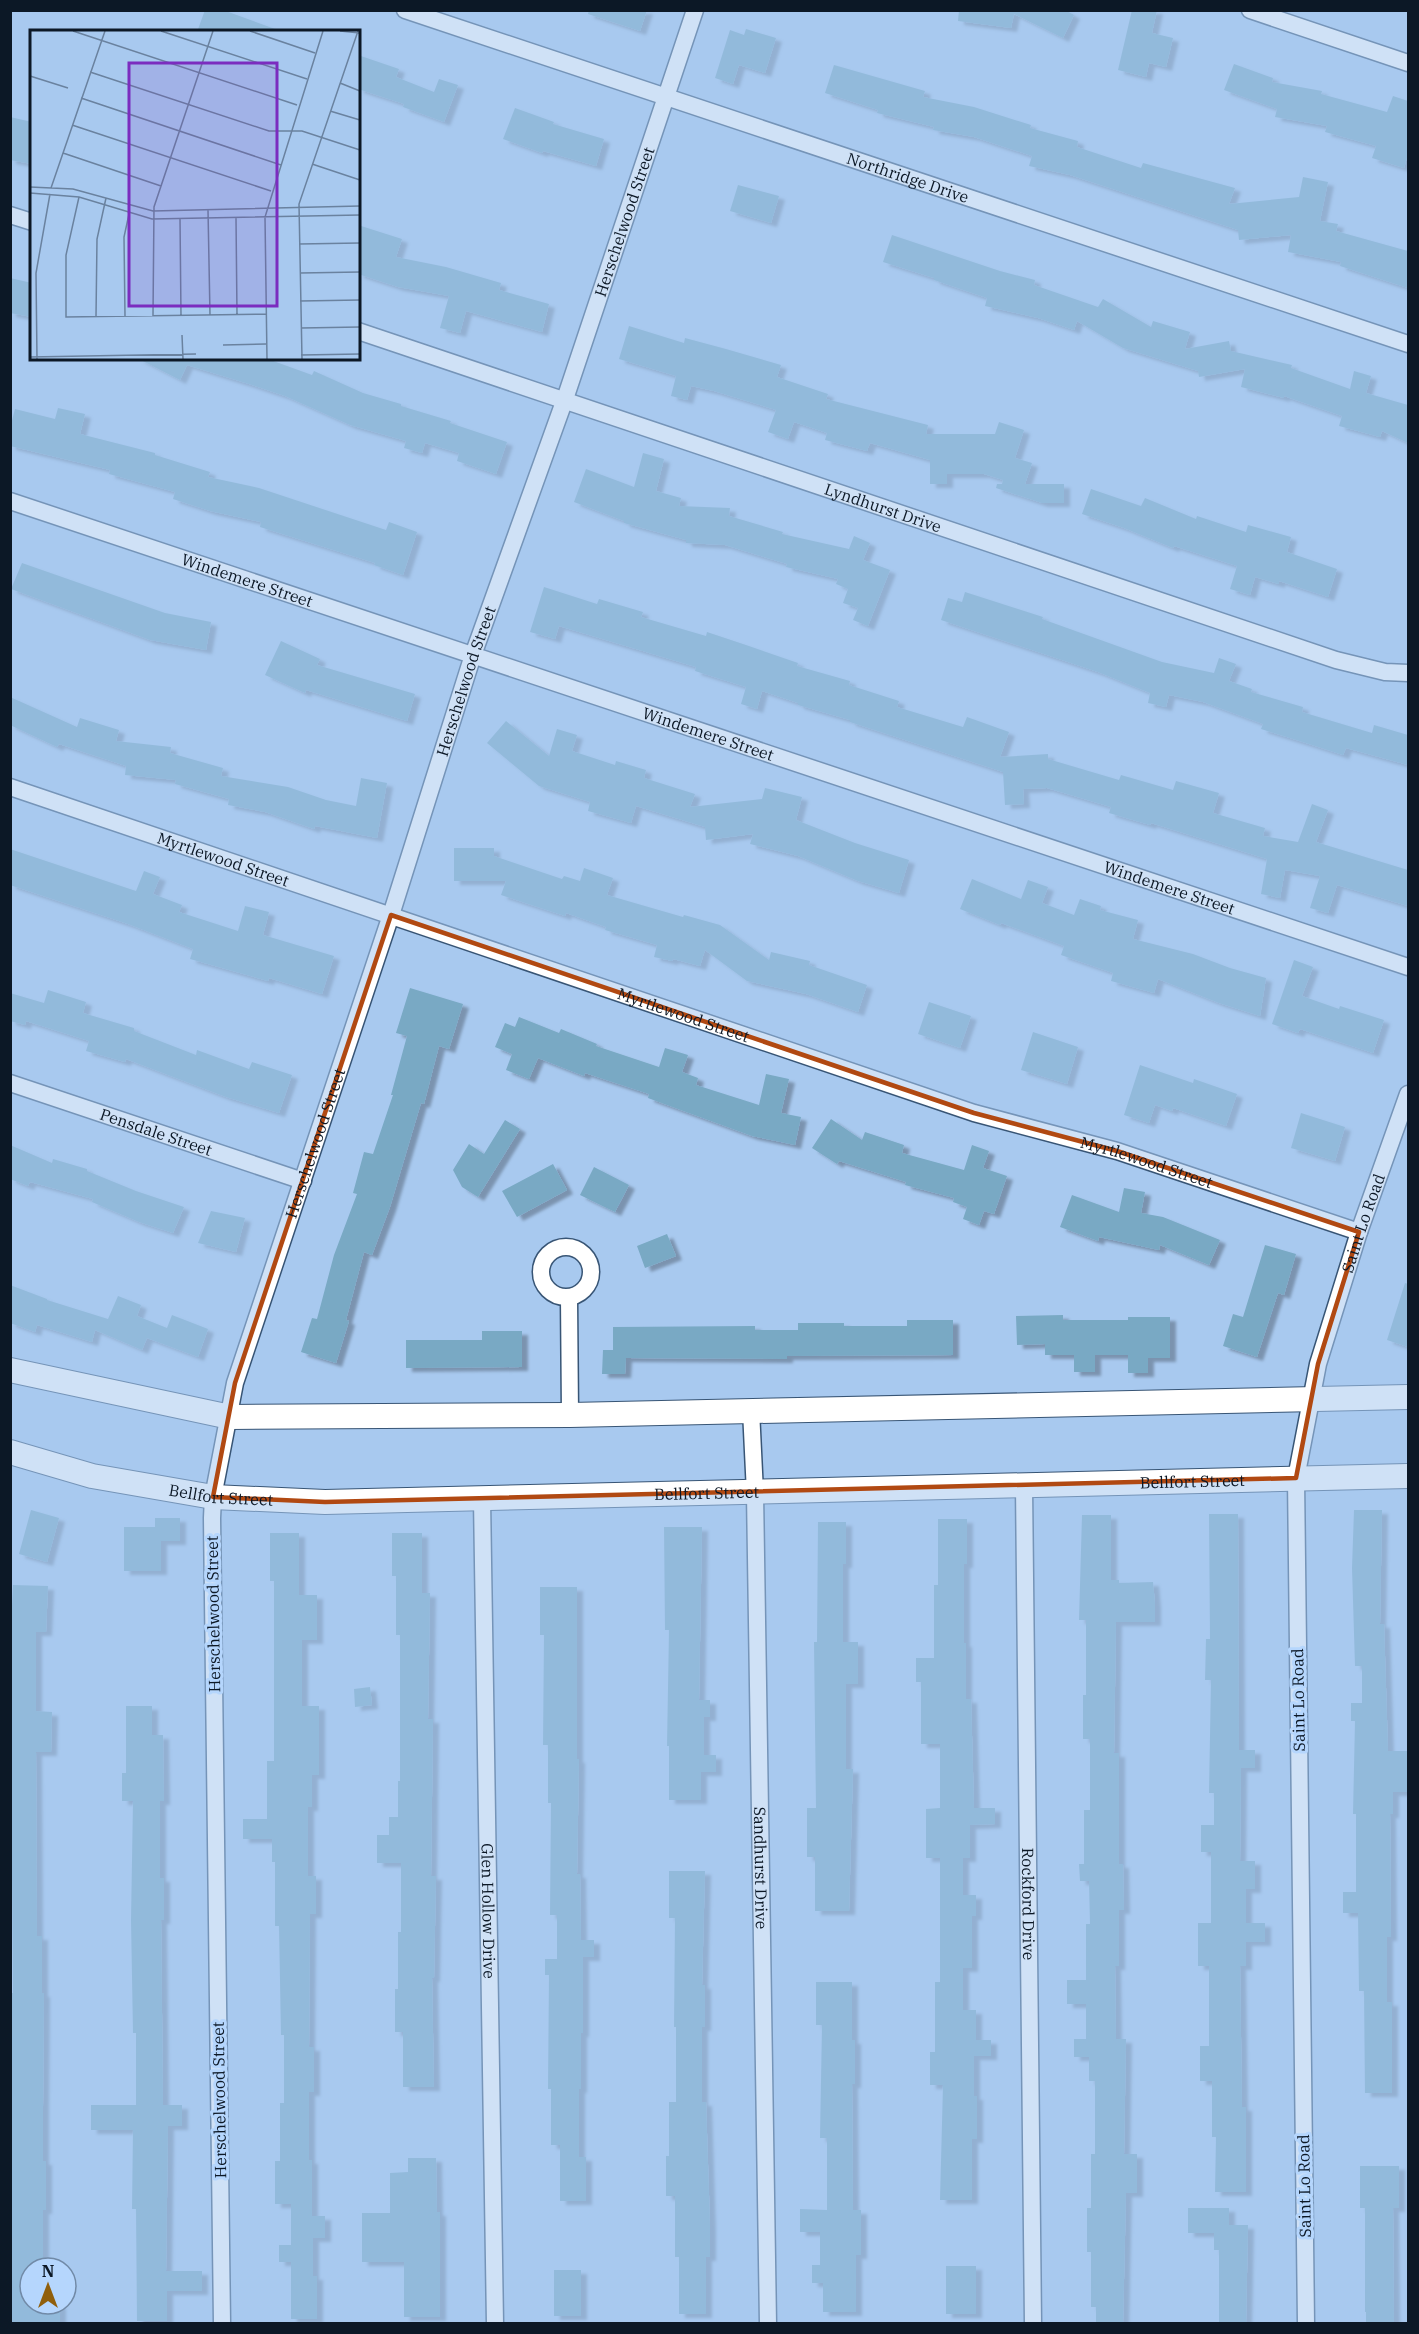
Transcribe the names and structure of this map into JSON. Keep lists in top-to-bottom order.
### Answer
{
  "streets": {
    "main road": ["Bellfort Street"],
    "street": [
      "Northridge Drive",
      "Herschelwood Street",
      "Lyndhurst Drive",
      "Windemere Street",
      "Myrtlewood Street",
      "Pensdale Street",
      "Saint Lo Road",
      "Sandhurst Drive",
      "Rockford Drive",
      "Glen Hollow Drive"
    ]
  },
  "crossings": [
    ["Northridge Drive", "Herschelwood Street"],
    ["Herschelwood Street", "Lyndhurst Drive"],
    ["Herschelwood Street", "Windemere Street"],
    ["Herschelwood Street", "Myrtlewood Street"],
    ["Herschelwood Street", "Pensdale Street"],
    ["Herschelwood Street", "Bellfort Street"],
    ["Myrtlewood Street", "Saint Lo Road"],
    ["Saint Lo Road", "Bellfort Street"],
    ["Bellfort Street", "Sandhurst Drive"],
    ["Bellfort Street", "Rockford Drive"],
    ["Bellfort Street", "Glen Hollow Drive"]
  ],
  "north": "top"
}
